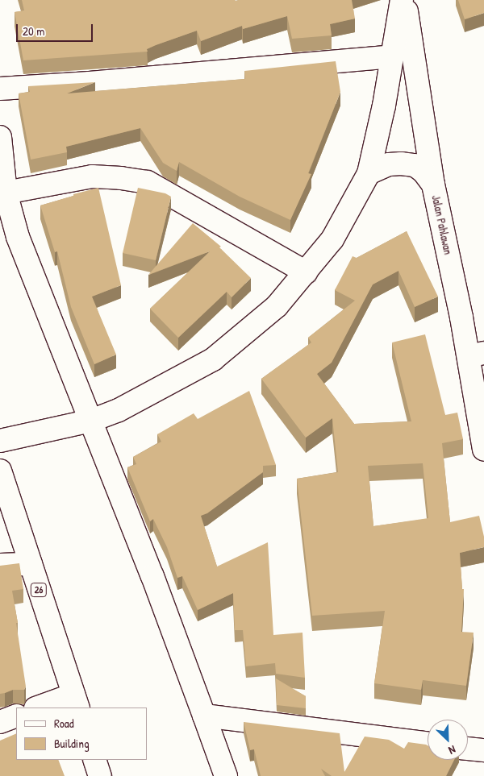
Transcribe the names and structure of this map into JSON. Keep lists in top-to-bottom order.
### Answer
{
  "streets": {
    "main road": ["Jalan Pahlawan", "26"]
  },
  "legend": ["Road", "Building"],
  "scale_bar": "20 m",
  "north": "bottom right"
}
